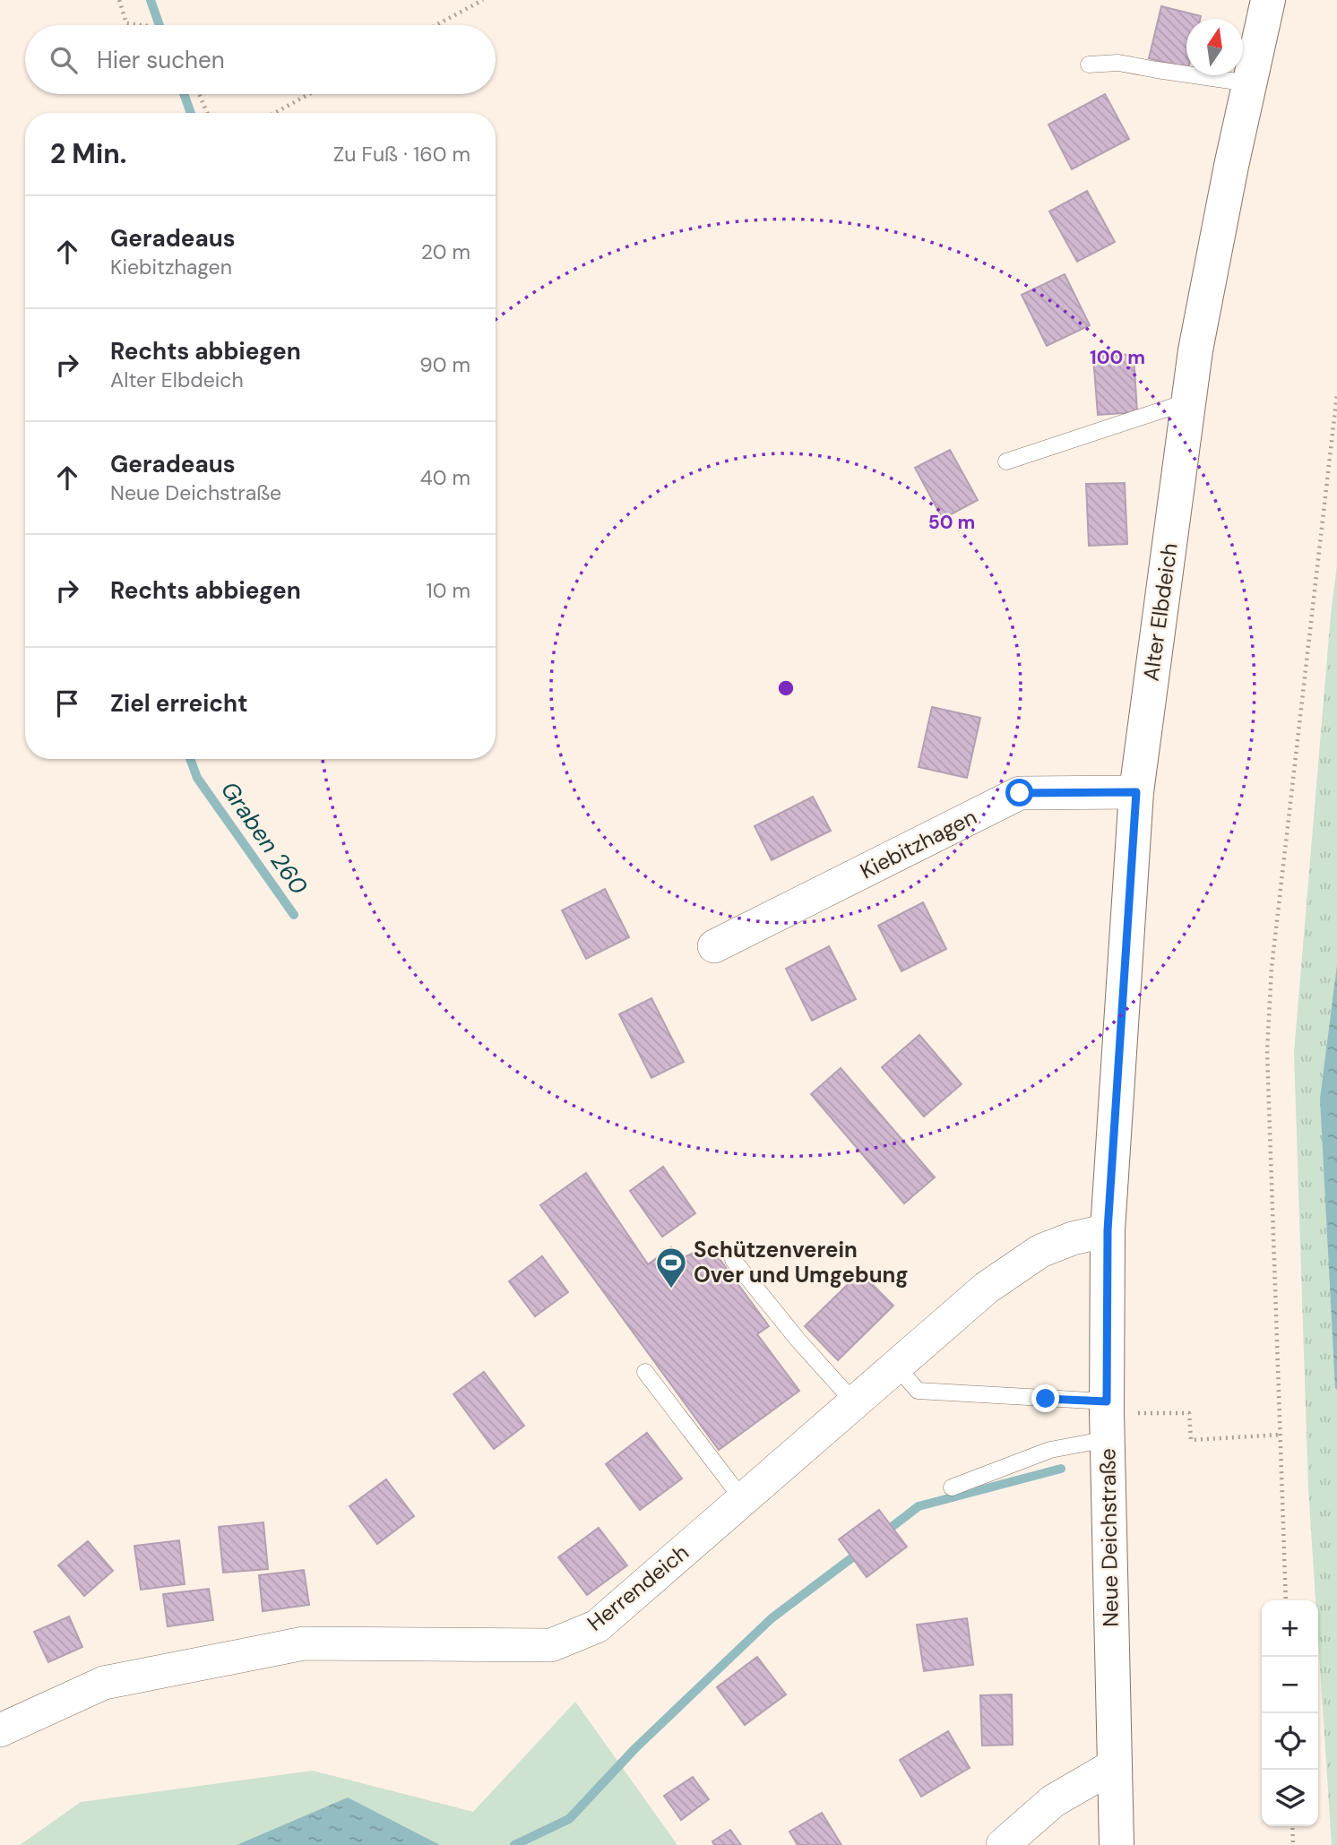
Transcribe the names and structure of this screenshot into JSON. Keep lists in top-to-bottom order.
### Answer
{
  "streets": {
    "street": [
      "Alter Elbdeich",
      "Kiebitzhagen",
      "Neue Deichstraße",
      "Herrendeich"
    ]
  },
  "crossings": [
    ["Alter Elbdeich", "Kiebitzhagen"],
    ["Alter Elbdeich", "Neue Deichstraße"],
    ["Alter Elbdeich", "Herrendeich"],
    ["Neue Deichstraße", "Herrendeich"]
  ],
  "water": ["Graben 260"],
  "places": {
    "sports": ["Schützenverein Over und Umgebung"]
  },
  "north": "top",
  "page": {
    "search": "Hier suchen",
    "heading": ["2 Min.", "Zu Fuß · 160 m"],
    "list": [
      ["Geradeaus", "Kiebitzhagen", "20 m"],
      ["Rechts abbiegen", "Alter Elbdeich", "90 m"],
      ["Geradeaus", "Neue Deichstraße", "40 m"],
      ["Rechts abbiegen", "10 m"],
      "Ziel erreicht"
    ],
    "map_buttons": ["+", "−"]
  },
  "rings": ["100 m", "50 m"]
}
